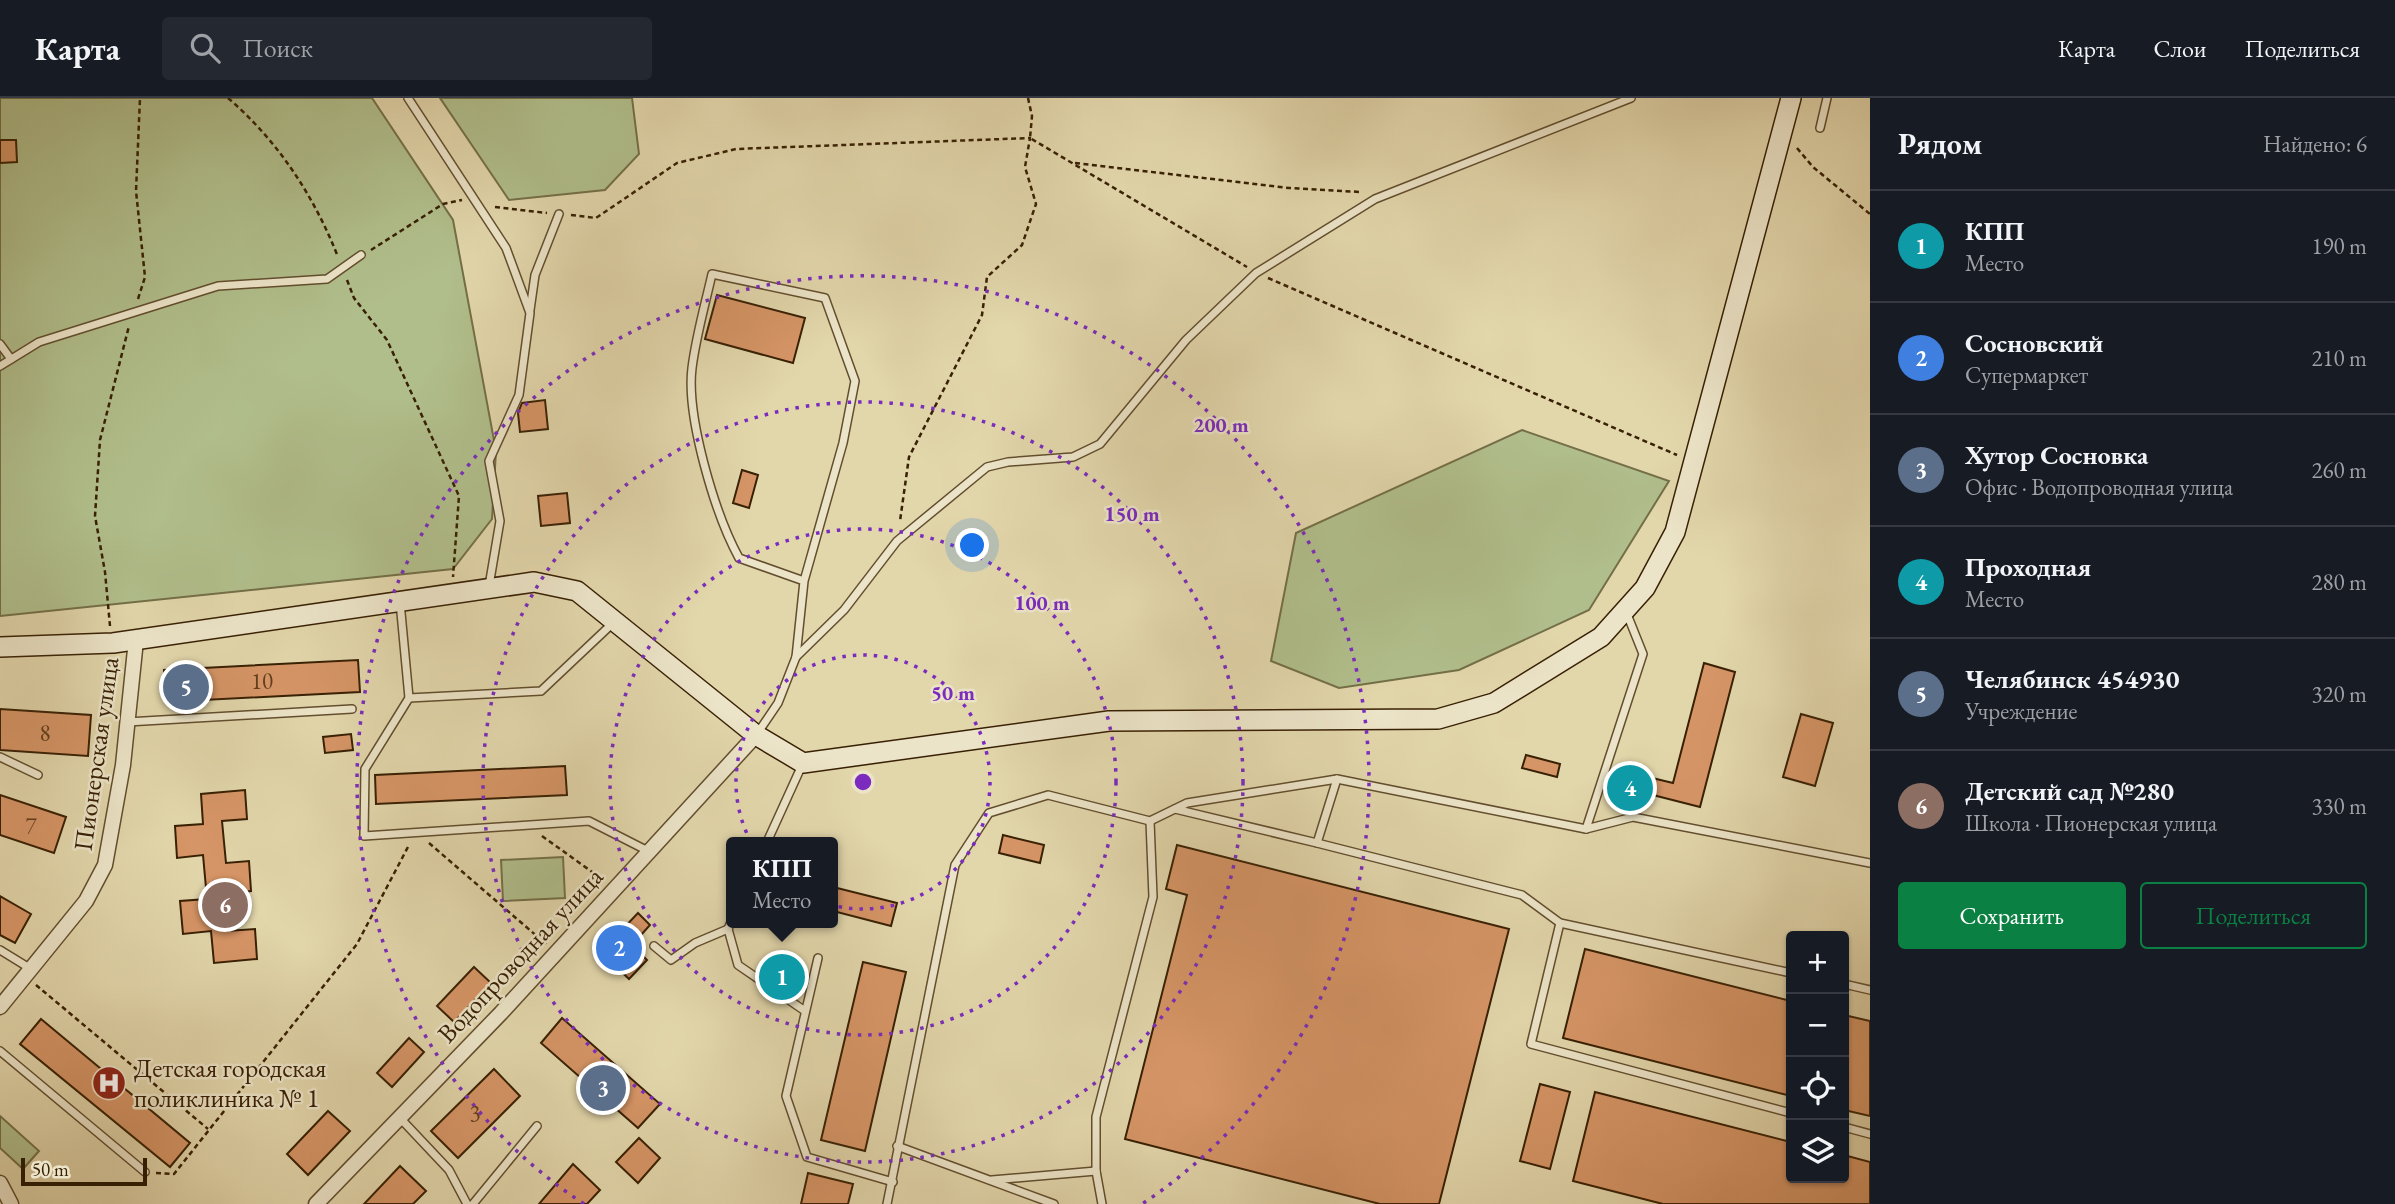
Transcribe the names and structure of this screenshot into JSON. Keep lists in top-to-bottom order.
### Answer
{
  "streets": {
    "street": ["Пионерская улица", "Водопроводная улица"]
  },
  "places": {
    "hospital": ["Детская городская поликлиника № 1"]
  },
  "house_numbers": [
    "10",
    "8",
    "7",
    "3"
  ],
  "scale_bar": "50 m",
  "page": {
    "header": "Карта",
    "search": "Поиск",
    "nav": ["Карта", "Слои", "Поделиться"],
    "heading": ["Рядом", "Найдено: 6"],
    "list": [
      {
        "mark": "1",
        "name": "КПП",
        "note": "Место",
        "value": "190 m"
      },
      {
        "mark": "2",
        "name": "Сосновский",
        "note": "Супермаркет",
        "value": "210 m"
      },
      {
        "mark": "3",
        "name": "Хутор Сосновка",
        "note": "Офис · Водопроводная улица",
        "value": "260 m"
      },
      {
        "mark": "4",
        "name": "Проходная",
        "note": "Место",
        "value": "280 m"
      },
      {
        "mark": "5",
        "name": "Челябинск 454930",
        "note": "Учреждение",
        "value": "320 m"
      },
      {
        "mark": "6",
        "name": "Детский сад №280",
        "note": "Школа · Пионерская улица",
        "value": "330 m"
      }
    ],
    "pins": [
      "5",
      "4",
      "6",
      "2",
      "1",
      "3"
    ],
    "popup": ["КПП", "Место"],
    "buttons": ["Сохранить", "Поделиться"],
    "map_buttons": ["+", "−"],
    "scale": "50 m"
  },
  "rings": [
    "200 m",
    "150 m",
    "100 m",
    "50 m"
  ]
}
